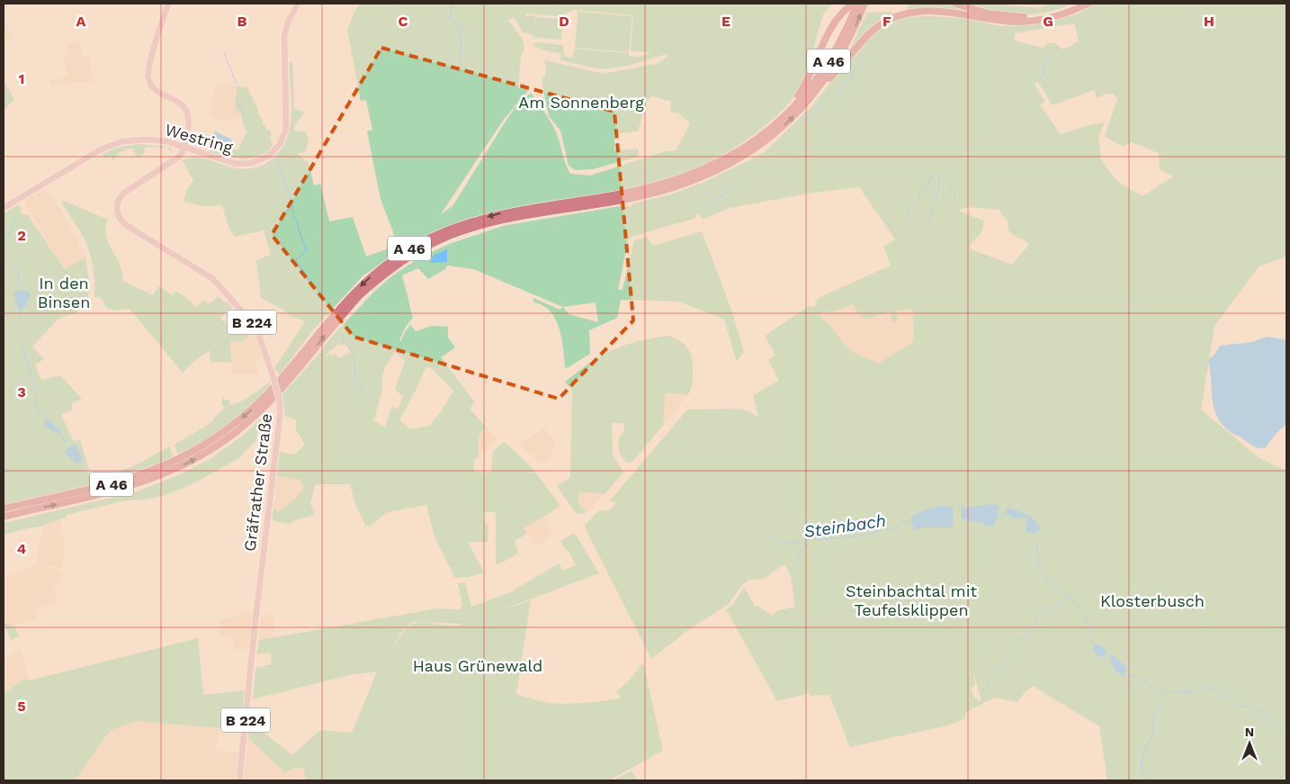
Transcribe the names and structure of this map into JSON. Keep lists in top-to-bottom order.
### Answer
{
  "streets": {
    "highway": ["A 46"],
    "main road": ["Westring", "B 224", "Gräfrather Straße"]
  },
  "water": ["Steinbach"],
  "parks": [
    "Am Sonnenberg",
    "In den Binsen",
    "Steinbachtal mit Teufelsklippen",
    "Klosterbusch",
    "Haus Grünewald"
  ],
  "north": "top",
  "grid": {
    "columns": [
      "A",
      "B",
      "C",
      "D",
      "E",
      "F",
      "G",
      "H"
    ],
    "rows": [
      "1",
      "2",
      "3",
      "4",
      "5"
    ]
  }
}
